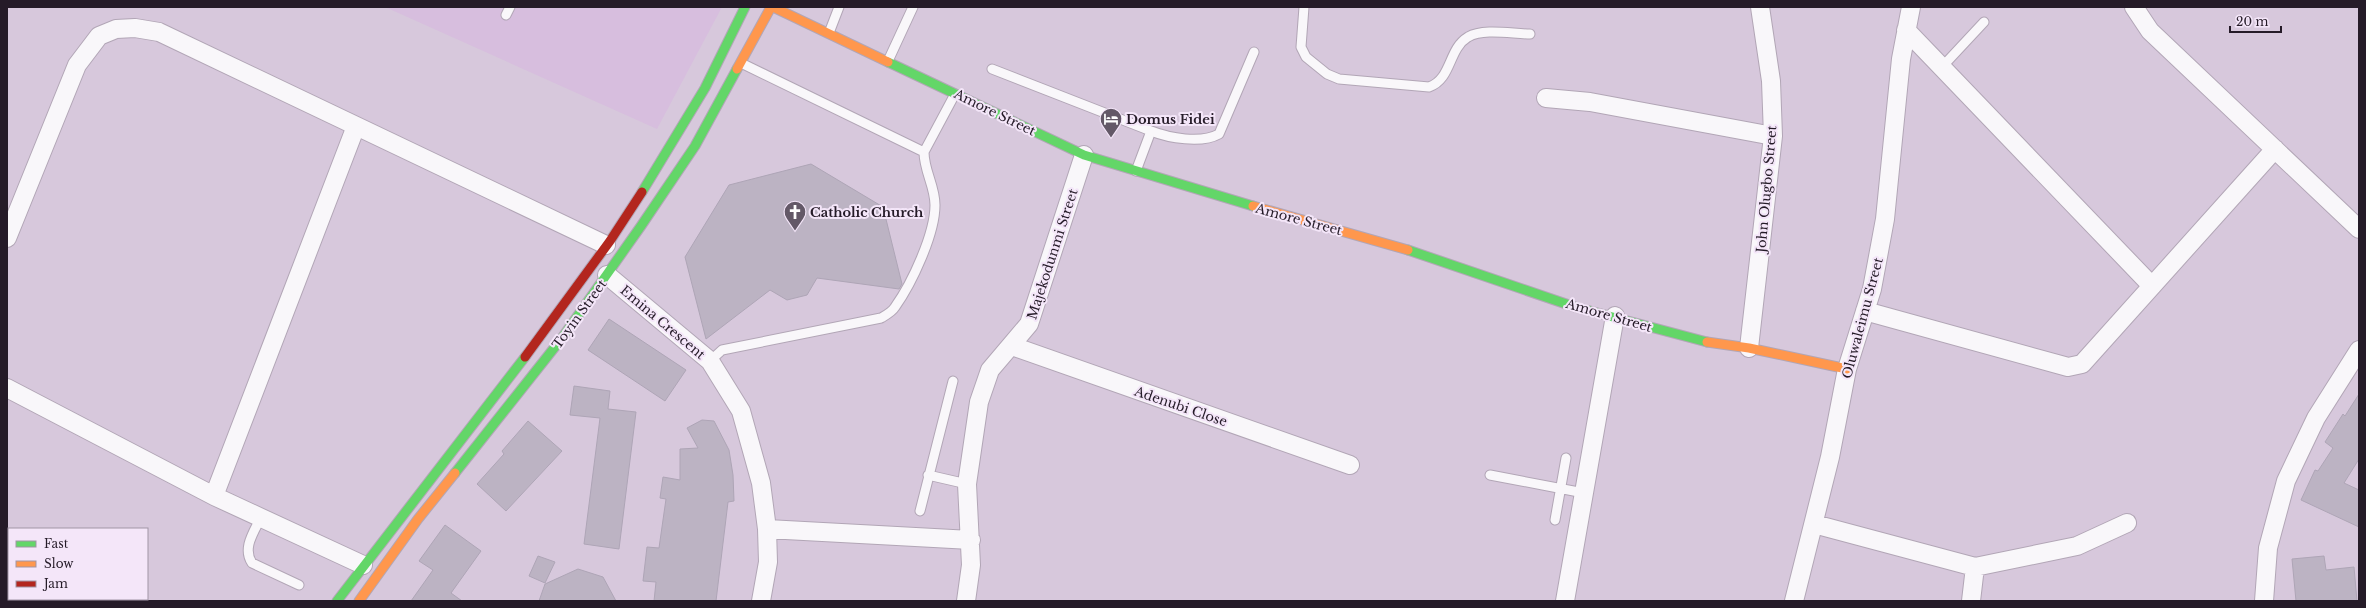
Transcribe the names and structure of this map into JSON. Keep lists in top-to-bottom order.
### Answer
{
  "streets": {
    "street": [
      "Amore Street",
      "John Olugbo Street",
      "Majekodunmi Street",
      "Toyin Street",
      "Oluwaleimu Street",
      "Emina Crescent",
      "Adenubi Close"
    ]
  },
  "crossings": [
    ["Amore Street", "John Olugbo Street"],
    ["Amore Street", "Majekodunmi Street"],
    ["Amore Street", "Toyin Street"],
    ["Amore Street", "Oluwaleimu Street"],
    ["Majekodunmi Street", "Adenubi Close"],
    ["Toyin Street", "Emina Crescent"]
  ],
  "places": {
    "hotel": ["Domus Fidei"],
    "church": ["Catholic Church"]
  },
  "legend": ["Fast", "Slow", "Jam"],
  "scale_bar": "20 m"
}
